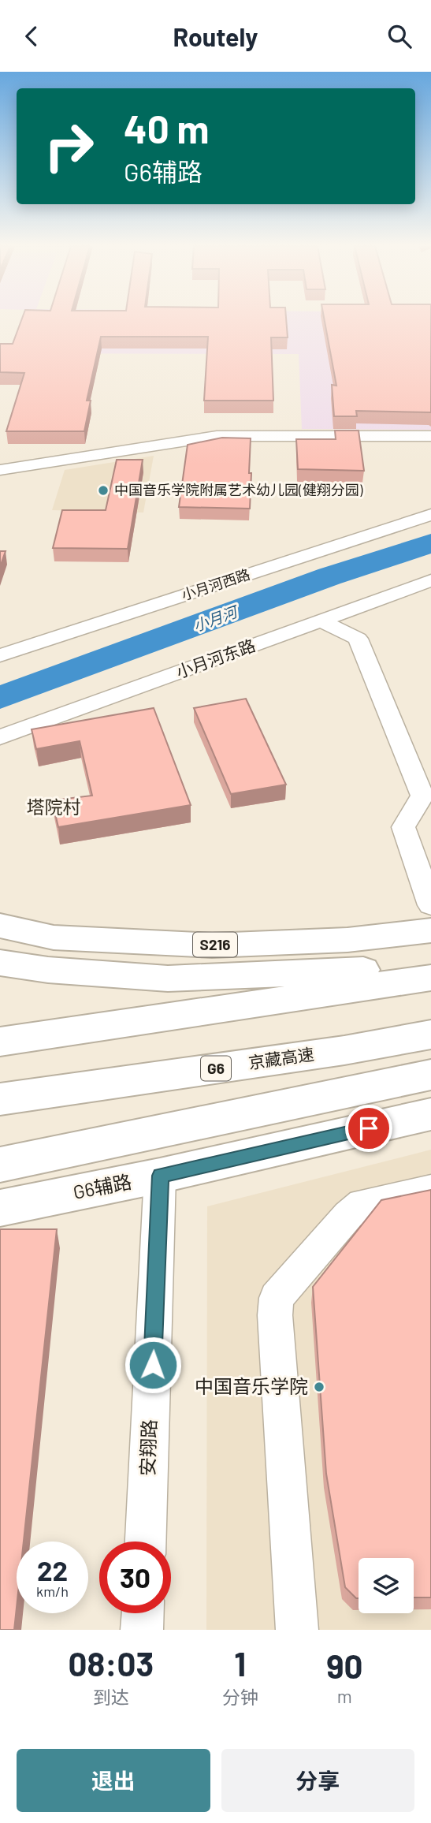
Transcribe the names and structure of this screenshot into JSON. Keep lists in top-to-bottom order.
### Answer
{
  "streets": {
    "main road": [
      "S216",
      "京藏高速",
      "G6",
      "G6辅路"
    ],
    "street": ["小月河西路", "小月河东路", "安翔路"]
  },
  "crossings": [
    ["G6辅路", "安翔路"]
  ],
  "districts": ["塔院村"],
  "water": ["小月河"],
  "places": ["中国音乐学院附属艺术幼儿园(健翔分园)", "中国音乐学院"],
  "page": {
    "header": "Routely",
    "turn": ["40 m", "G6辅路"],
    "speed": "22 km/h",
    "limit": "30",
    "eta": [
      "08:03",
      "到达",
      "1",
      "分钟",
      "90",
      "m"
    ],
    "buttons": ["退出", "分享"]
  }
}
